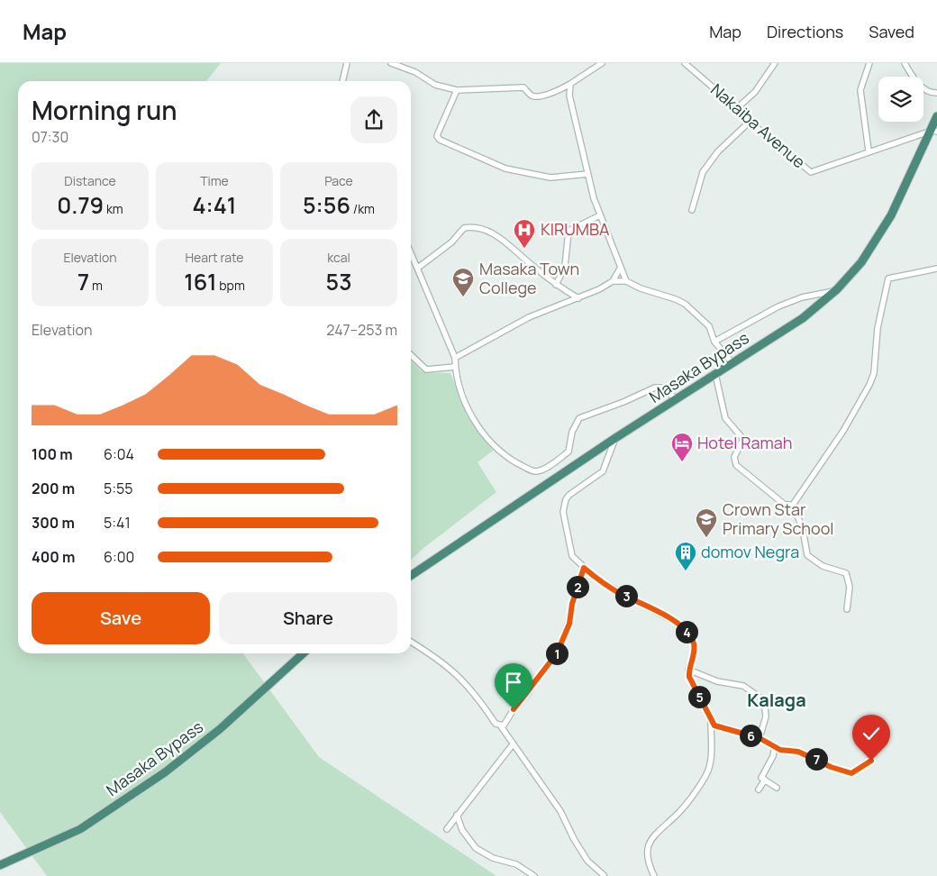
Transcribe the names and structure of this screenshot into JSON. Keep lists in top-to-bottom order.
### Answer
{
  "streets": {
    "highway": ["Masaka Bypass"],
    "street": ["Nakaiba Avenue"]
  },
  "crossings": [
    ["Nakaiba Avenue", "Masaka Bypass"]
  ],
  "districts": ["Kalaga"],
  "places": {
    "hospital": ["KIRUMBA"],
    "school or university": ["Masaka Town College", "Crown Star Primary School"],
    "hotel": ["Hotel Ramah"],
    "building": ["domov Negra"]
  },
  "page": {
    "header": "Map",
    "nav": ["Map", "Directions", "Saved"],
    "heading": ["Morning run", "07:30"],
    "stats": [
      ["Distance", "0.79 km"],
      ["Time", "4:41"],
      ["Pace", "5:56 /km"],
      ["Elevation", "7 m"],
      ["Heart rate", "161 bpm"],
      ["kcal", "53"]
    ],
    "chart": ["Elevation", "247–253 m"],
    "list": [
      {
        "name": "100 m",
        "note": "6:04"
      },
      {
        "name": "200 m",
        "note": "5:55"
      },
      {
        "name": "300 m",
        "note": "5:41"
      },
      {
        "name": "400 m",
        "note": "6:00"
      }
    ],
    "pins": [
      "2",
      "3",
      "4",
      "1",
      "5",
      "6",
      "7"
    ],
    "buttons": ["Save", "Share"]
  }
}
